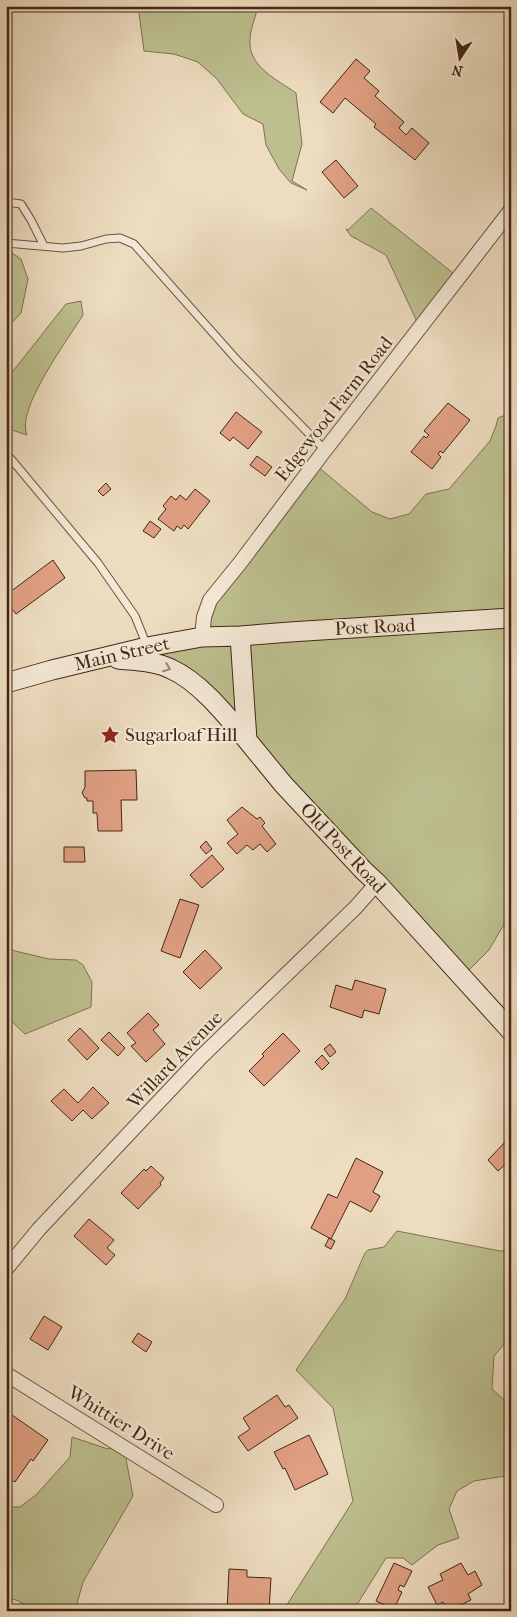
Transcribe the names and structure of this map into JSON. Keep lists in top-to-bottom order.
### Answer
{
  "streets": {
    "main road": ["Post Road", "Main Street", "Old Post Road"],
    "street": ["Edgewood Farm Road", "Willard Avenue", "Whittier Drive"]
  },
  "crossings": [
    ["Edgewood Farm Road", "Main Street"],
    ["Post Road", "Main Street"],
    ["Main Street", "Old Post Road"],
    ["Old Post Road", "Willard Avenue"]
  ],
  "places": {
    "place": ["Sugarloaf Hill"]
  },
  "north": "bottom"
}
